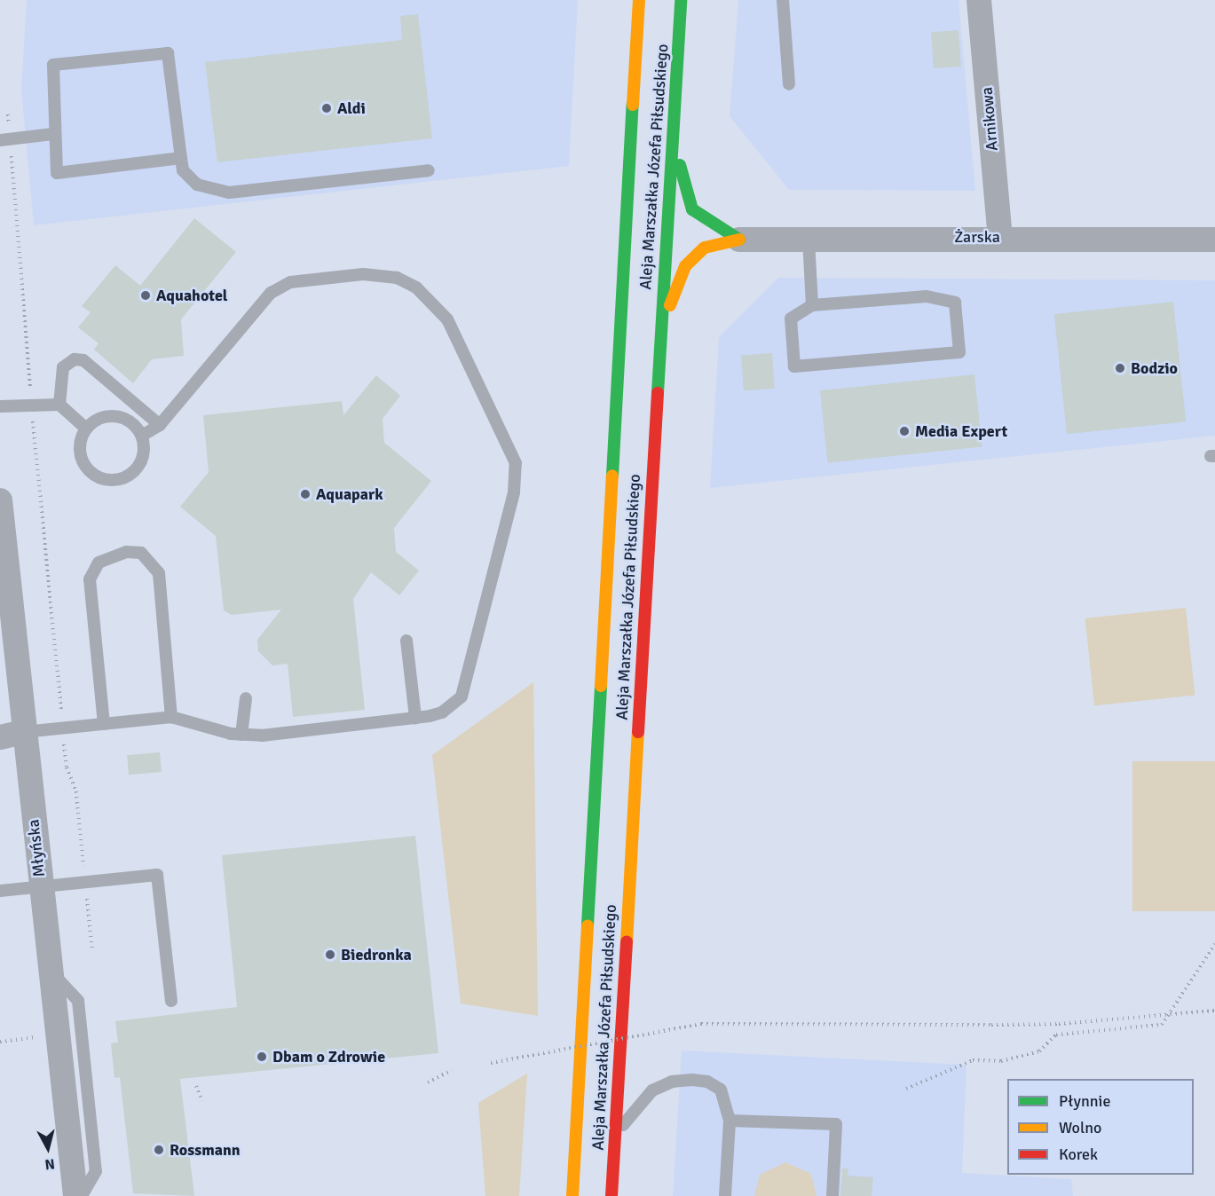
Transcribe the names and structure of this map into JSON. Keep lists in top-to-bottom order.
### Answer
{
  "streets": {
    "main road": ["Aleja Marszałka Józefa Piłsudskiego"],
    "street": ["Arnikowa", "Żarska", "Młyńska"]
  },
  "crossings": [
    ["Arnikowa", "Żarska"]
  ],
  "places": [
    "Aldi",
    "Aquahotel",
    "Bodzio",
    "Media Expert",
    "Aquapark",
    "Biedronka",
    "Dbam o Zdrowie",
    "Rossmann"
  ],
  "legend": ["Płynnie", "Wolno", "Korek"],
  "north": "bottom"
}
